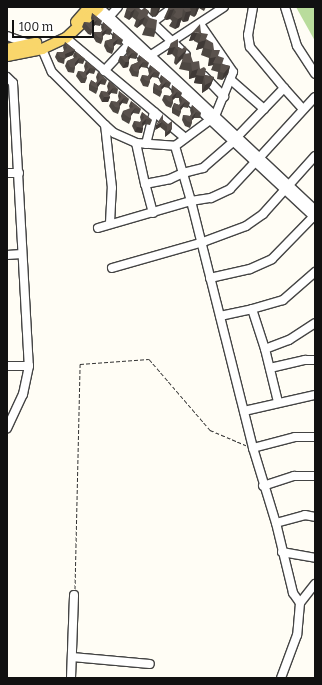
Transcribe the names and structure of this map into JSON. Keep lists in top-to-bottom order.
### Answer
{
  "scale_bar": "100 m"
}
